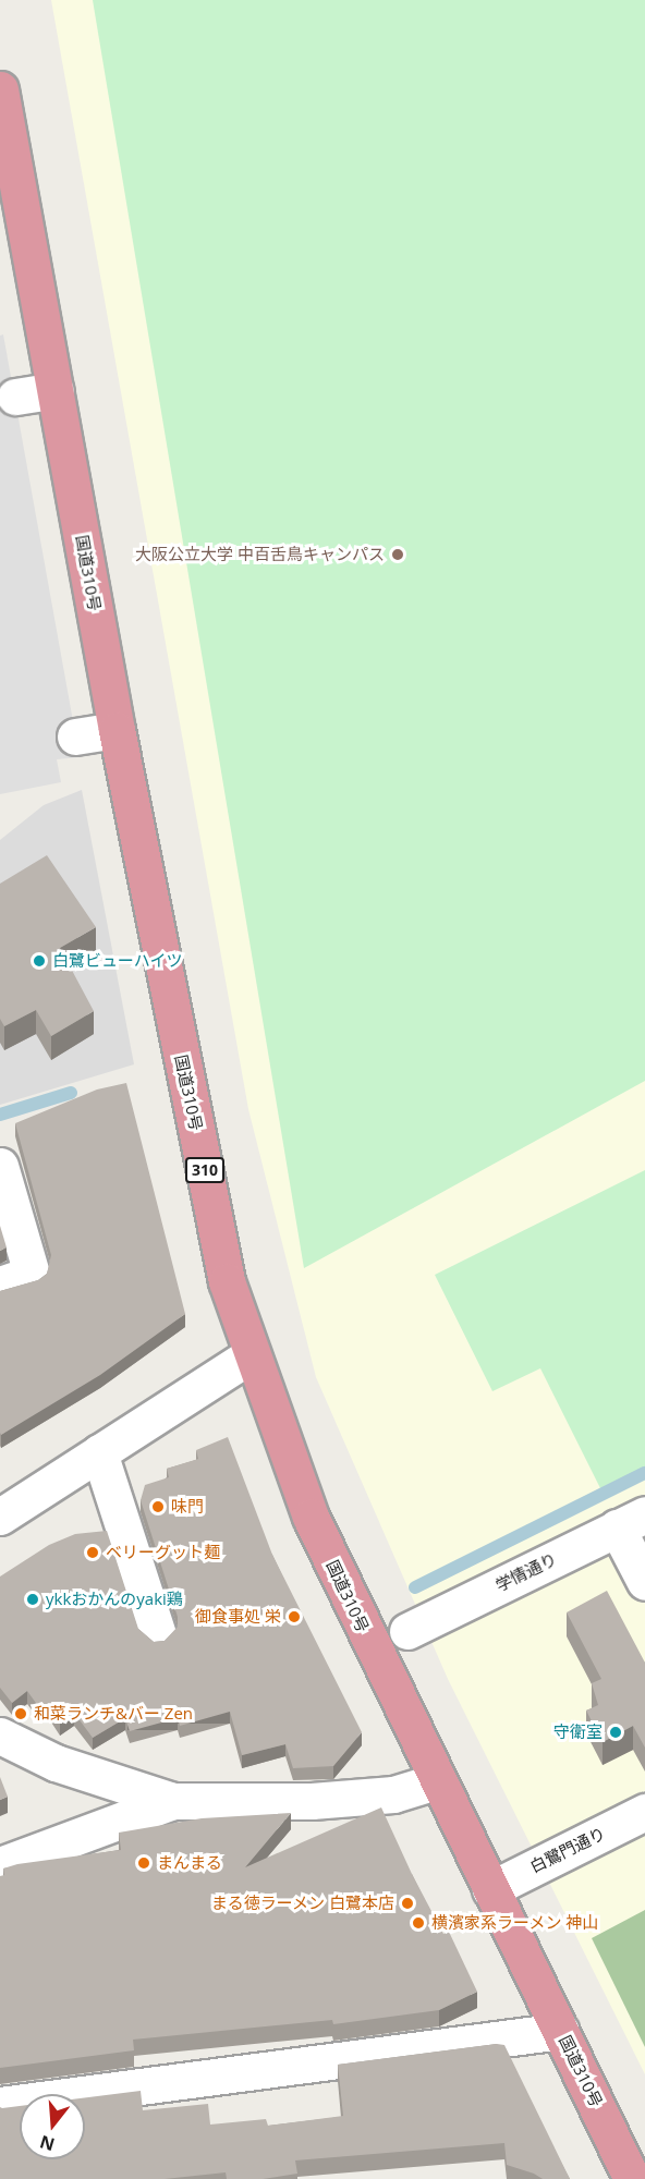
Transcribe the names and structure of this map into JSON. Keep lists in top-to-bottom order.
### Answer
{
  "streets": {
    "highway": ["国道310号", "310"],
    "street": ["学情通り", "白鷺門通り"]
  },
  "crossings": [
    ["国道310号", "白鷺門通り"]
  ],
  "places": [
    "大阪公立大学 中百舌鳥キャンパス",
    "白鷺ビューハイツ",
    "味門",
    "ベリーグット麺",
    "ykkおかんのyaki鶏",
    "御食事処 栄",
    "和菜ランチ&バー Zen",
    "守衛室",
    "まんまる",
    "まる徳ラーメン 白鷺本店",
    "横濱家系ラーメン 神山"
  ],
  "north": "bottom"
}
